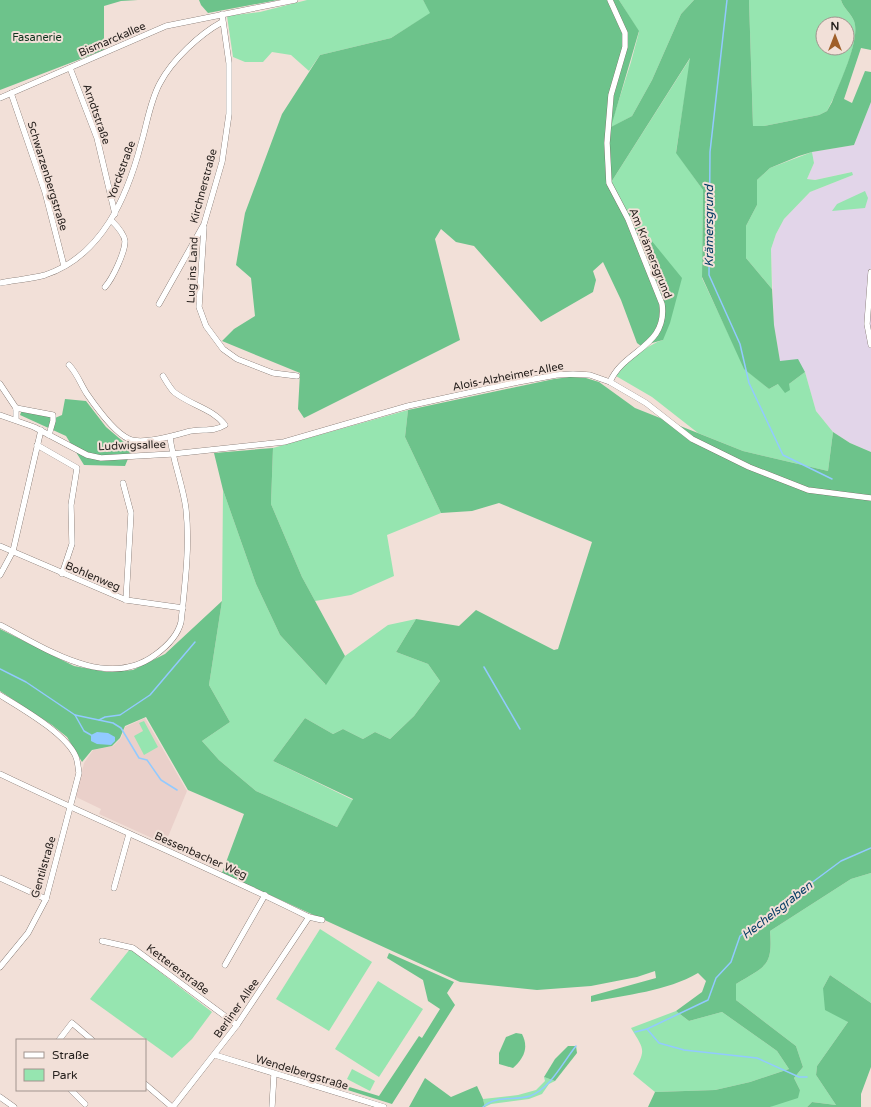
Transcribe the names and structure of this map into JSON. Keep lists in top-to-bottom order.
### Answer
{
  "streets": {
    "street": [
      "Bismarckallee",
      "Arndtstraße",
      "Yorckstraße",
      "Schwarzenbergstraße",
      "Kirchnerstraße",
      "Am Krämersgrund",
      "Lug ins Land",
      "Alois-Alzheimer-Allee",
      "Ludwigsallee",
      "Bohlenweg",
      "Bessenbacher Weg",
      "Gentilstraße",
      "Kettererstraße",
      "Berliner Allee",
      "Wendelbergstraße"
    ]
  },
  "crossings": [
    ["Bismarckallee", "Arndtstraße"],
    ["Bismarckallee", "Schwarzenbergstraße"],
    ["Bismarckallee", "Kirchnerstraße"],
    ["Arndtstraße", "Yorckstraße"],
    ["Yorckstraße", "Schwarzenbergstraße"],
    ["Yorckstraße", "Kirchnerstraße"],
    ["Kirchnerstraße", "Lug ins Land"],
    ["Am Krämersgrund", "Alois-Alzheimer-Allee"],
    ["Alois-Alzheimer-Allee", "Ludwigsallee"],
    ["Bessenbacher Weg", "Gentilstraße"],
    ["Bessenbacher Weg", "Berliner Allee"],
    ["Kettererstraße", "Berliner Allee"],
    ["Berliner Allee", "Wendelbergstraße"]
  ],
  "water": ["Krämersgrund", "Hechelsgraben"],
  "parks": ["Fasanerie"],
  "legend": ["Straße", "Park"],
  "north": "top"
}
